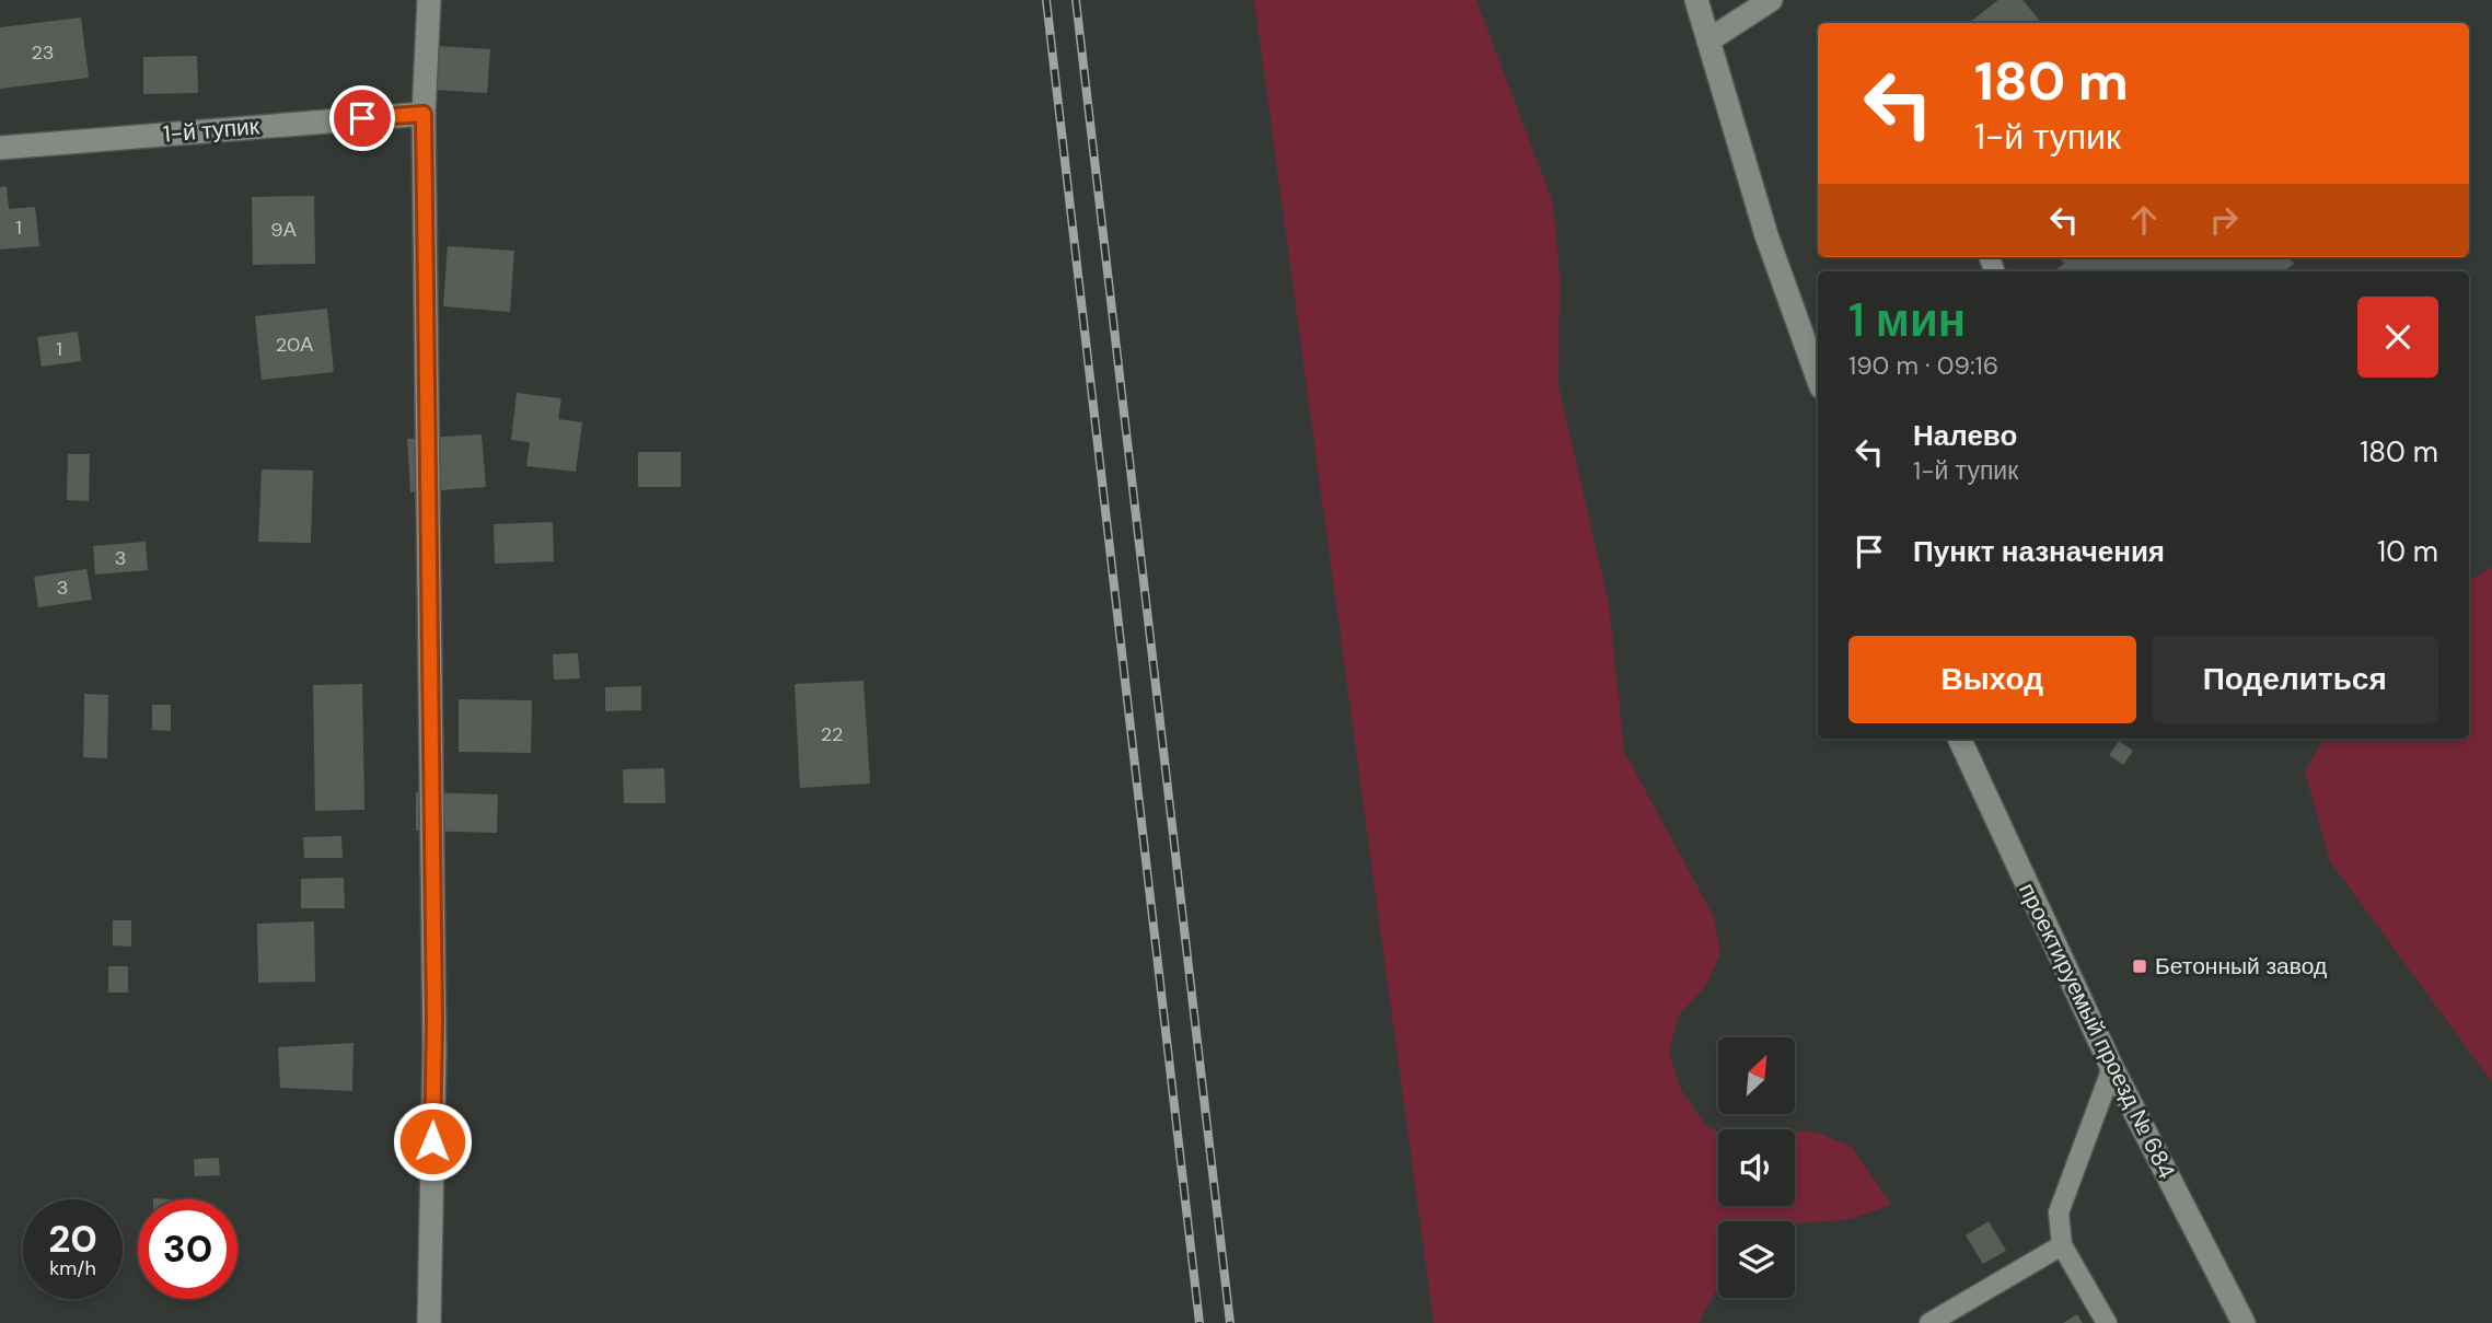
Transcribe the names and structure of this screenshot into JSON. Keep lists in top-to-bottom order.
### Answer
{
  "streets": {
    "street": ["1-й тупик", "проектируемый проезд № 684"]
  },
  "places": {
    "transit": ["Бетонный завод"]
  },
  "house_numbers": [
    "23",
    "1",
    "9А",
    "20А",
    "1",
    "3",
    "3",
    "22"
  ],
  "north": "top right",
  "page": {
    "turn": ["180 m", "1-й тупик"],
    "heading": ["1 мин", "190 m · 09:16"],
    "list": [
      {
        "name": "Налево",
        "note": "1-й тупик",
        "value": "180 m"
      },
      {
        "name": "Пункт назначения",
        "value": "10 m"
      }
    ],
    "buttons": ["Выход", "Поделиться"],
    "speed": "20 km/h",
    "limit": "30"
  }
}
